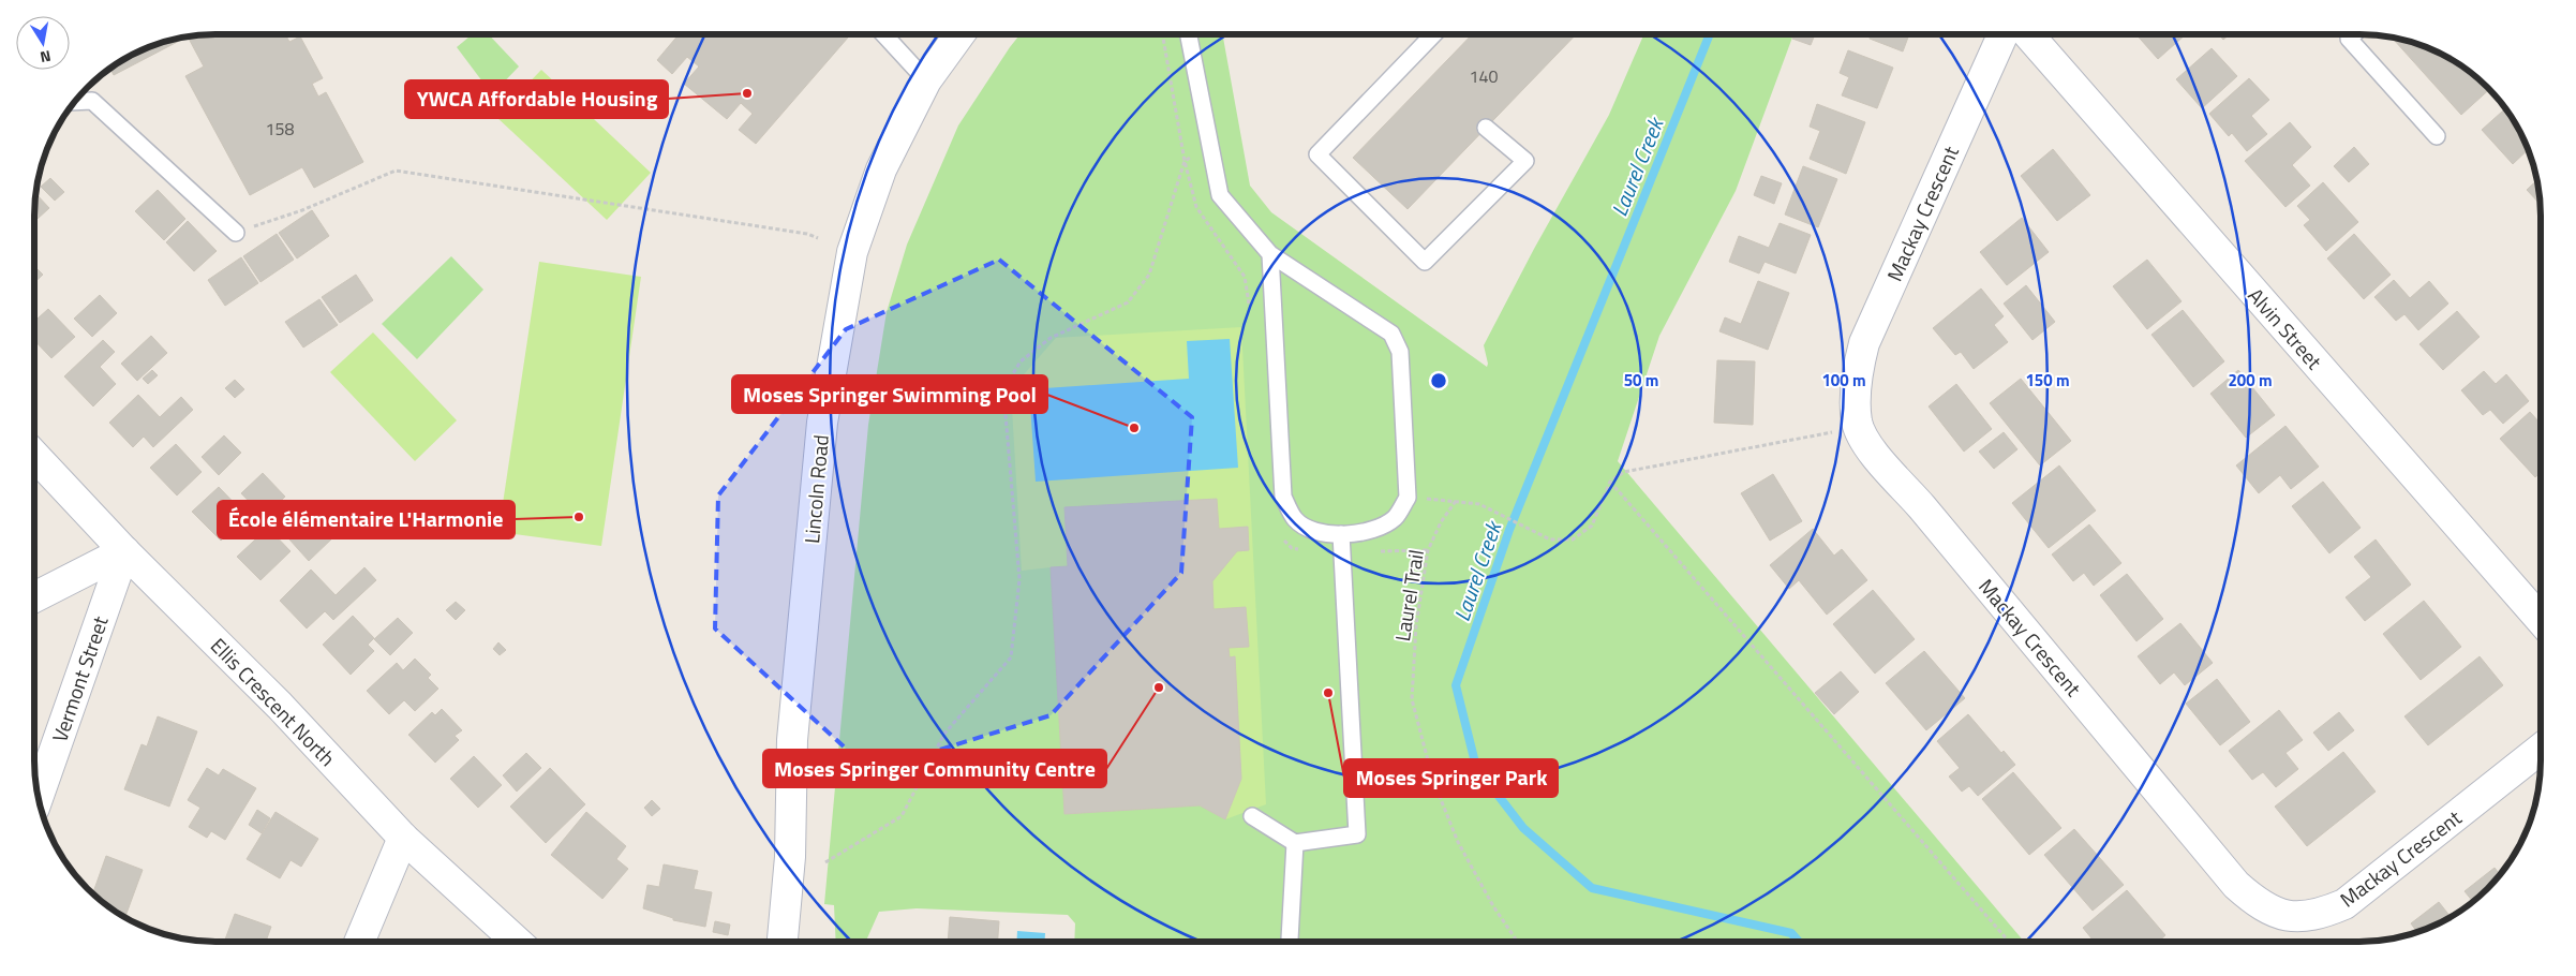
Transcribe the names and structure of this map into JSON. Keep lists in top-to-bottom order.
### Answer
{
  "streets": {
    "street": [
      "Mackay Crescent",
      "Alvin Street",
      "Lincoln Road",
      "Vermont Street",
      "Ellis Crescent North"
    ],
    "path": ["Laurel Trail"]
  },
  "crossings": [
    ["Vermont Street", "Ellis Crescent North"]
  ],
  "water": ["Laurel Creek"],
  "places": [
    "YWCA Affordable Housing",
    "Moses Springer Swimming Pool",
    "École élémentaire L'Harmonie",
    "Moses Springer Community Centre",
    "Moses Springer Park"
  ],
  "house_numbers": ["140", "158"],
  "north": "bottom",
  "rings": [
    "50 m",
    "100 m",
    "150 m",
    "200 m"
  ]
}
